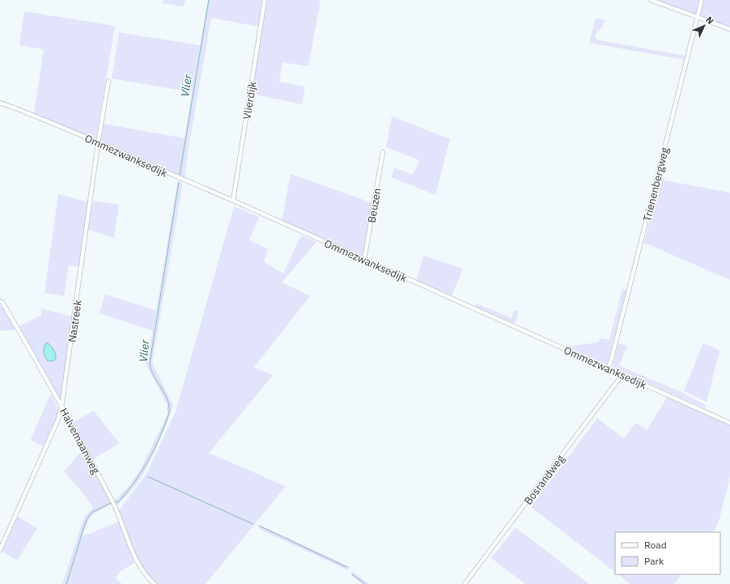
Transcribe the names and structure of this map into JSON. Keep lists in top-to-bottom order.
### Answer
{
  "streets": {
    "street": [
      "Vlierdijk",
      "Ommezwanksedijk",
      "Trienenbergweg",
      "Beuzen",
      "Nastreek",
      "Halvemaanweg",
      "Bosrandweg"
    ]
  },
  "crossings": [
    ["Vlierdijk", "Ommezwanksedijk"],
    ["Ommezwanksedijk", "Trienenbergweg"],
    ["Ommezwanksedijk", "Beuzen"],
    ["Ommezwanksedijk", "Nastreek"],
    ["Ommezwanksedijk", "Bosrandweg"],
    ["Nastreek", "Halvemaanweg"]
  ],
  "water": ["Vlier"],
  "legend": ["Road", "Park"],
  "north": "top right"
}
